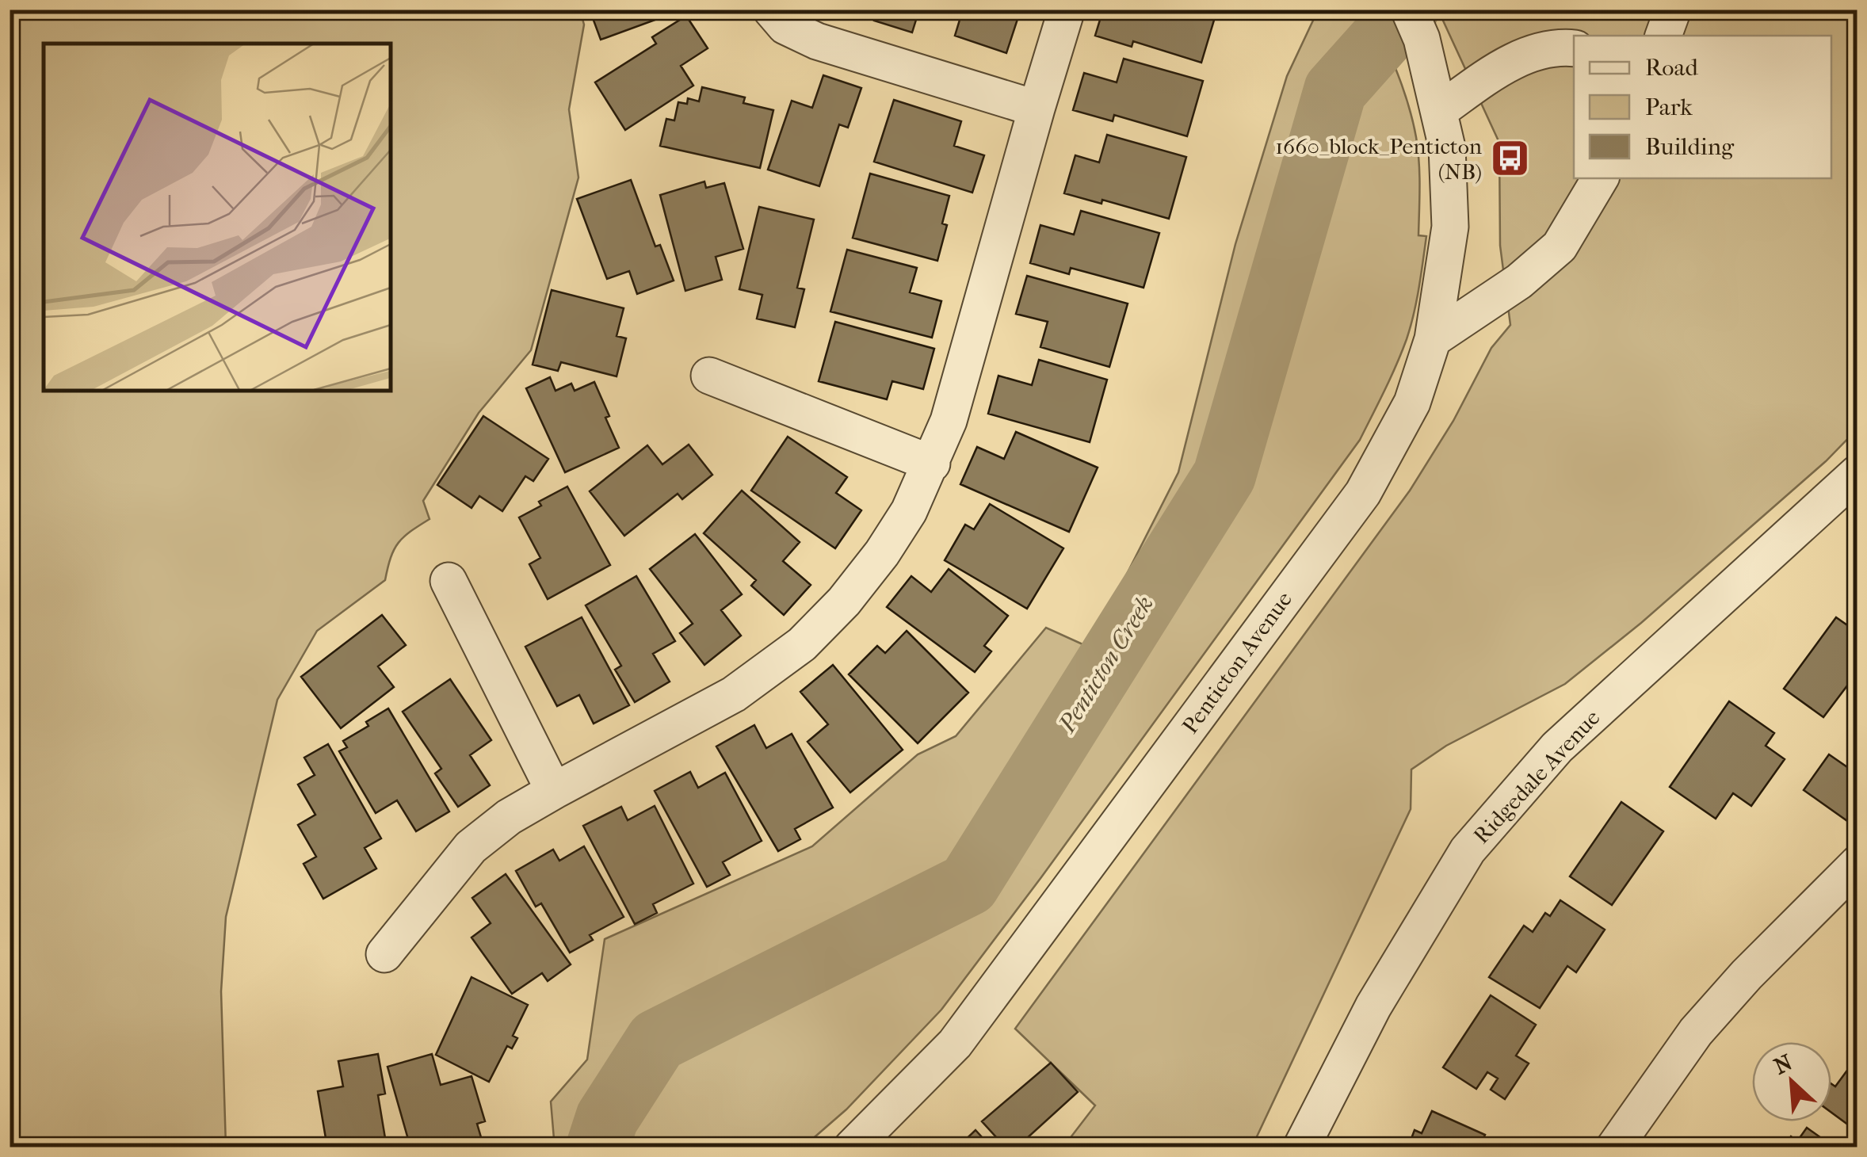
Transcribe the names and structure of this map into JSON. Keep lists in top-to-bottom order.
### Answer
{
  "streets": {
    "street": ["Penticton Avenue", "Ridgedale Avenue"]
  },
  "water": ["Penticton Creek"],
  "places": {
    "bus stop": ["1660_block_Penticton (NB)"]
  },
  "legend": ["Road", "Park", "Building"],
  "north": "top left"
}
